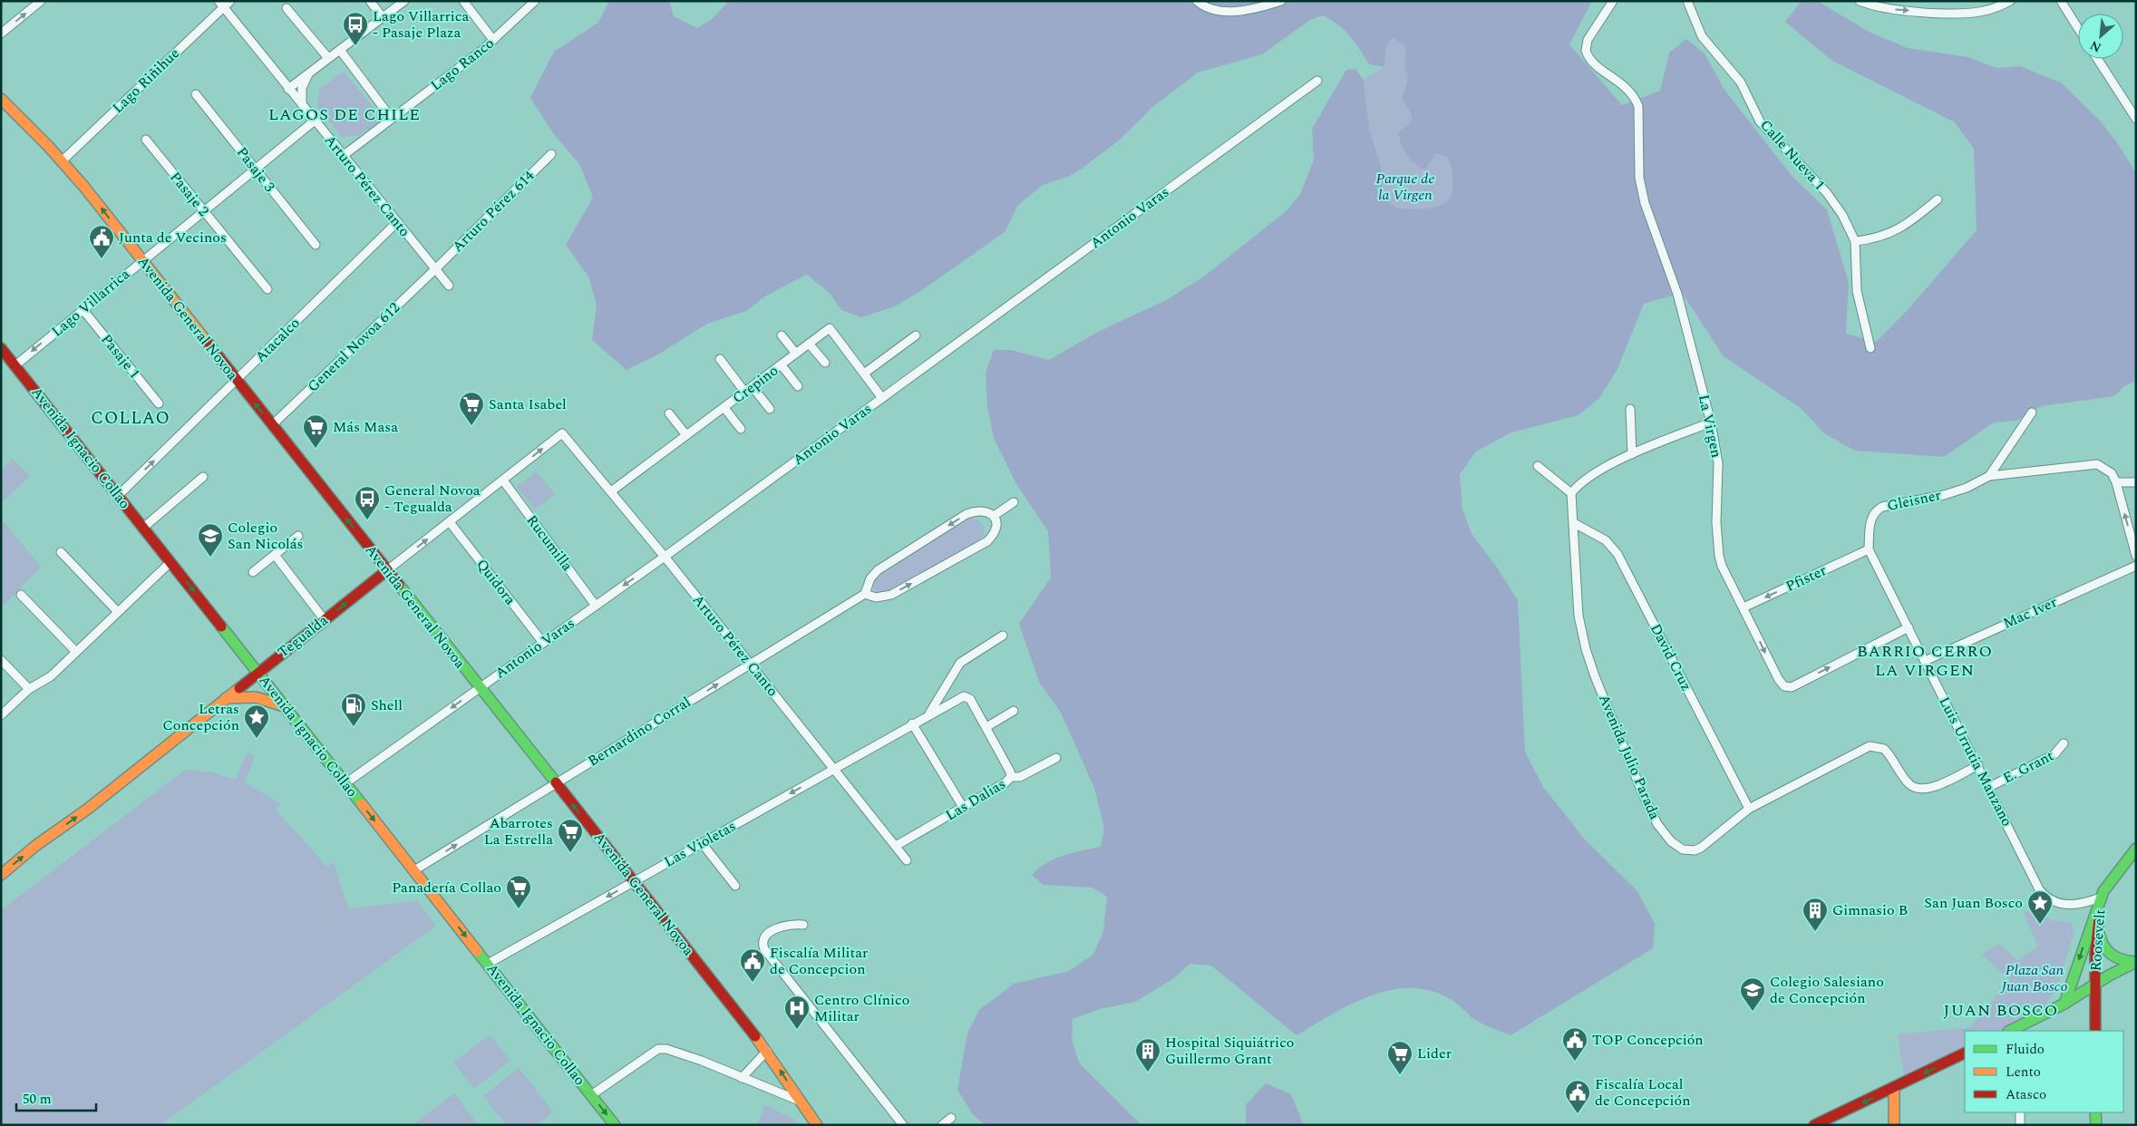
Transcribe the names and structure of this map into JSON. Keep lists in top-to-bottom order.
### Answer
{
  "streets": {
    "main road": [
      "Avenida General Novoa",
      "Avenida Ignacio Collao",
      "Tegualda",
      "Roosevelt"
    ],
    "street": [
      "Lago Ranco",
      "Lago Riñihue",
      "Calle Nueva 1",
      "Pasaje 3",
      "Arturo Pérez Canto",
      "Pasaje 2",
      "Arturo Pérez 614",
      "Antonio Varas",
      "Lago Villarrica",
      "Atacalco",
      "General Novoa 612",
      "Pasaje 1",
      "Crepino",
      "La Virgen",
      "Gleisner",
      "Rucumilla",
      "Pfister",
      "Quidora",
      "Mac Iver",
      "David Cruz",
      "Bernardino Corral",
      "Avenida Julio Parada",
      "Luis Urrutia Manzano",
      "E. Grant",
      "Las Dalias",
      "Las Violetas"
    ]
  },
  "crossings": [
    ["Lago Ranco", "Arturo Pérez Canto"],
    ["Lago Riñihue", "Arturo Pérez Canto"],
    ["Lago Riñihue", "Avenida General Novoa"],
    ["Pasaje 3", "Lago Villarrica"],
    ["Arturo Pérez Canto", "Arturo Pérez 614"],
    ["Arturo Pérez Canto", "Antonio Varas"],
    ["Arturo Pérez Canto", "Lago Villarrica"],
    ["Arturo Pérez Canto", "Atacalco"],
    ["Arturo Pérez Canto", "General Novoa 612"],
    ["Arturo Pérez Canto", "Crepino"],
    ["Arturo Pérez Canto", "Tegualda"],
    ["Arturo Pérez Canto", "Bernardino Corral"],
    ["Arturo Pérez Canto", "Las Dalias"],
    ["Arturo Pérez Canto", "Las Violetas"],
    ["Pasaje 2", "Lago Villarrica"],
    ["Arturo Pérez 614", "General Novoa 612"],
    ["Antonio Varas", "Avenida General Novoa"],
    ["Antonio Varas", "Crepino"],
    ["Antonio Varas", "Avenida Ignacio Collao"],
    ["Antonio Varas", "Rucumilla"],
    ["Antonio Varas", "Quidora"],
    ["Lago Villarrica", "Avenida General Novoa"],
    ["Lago Villarrica", "Pasaje 1"],
    ["Lago Villarrica", "Avenida Ignacio Collao"],
    ["Avenida General Novoa", "Atacalco"],
    ["Avenida General Novoa", "General Novoa 612"],
    ["Avenida General Novoa", "Tegualda"],
    ["Avenida General Novoa", "Bernardino Corral"],
    ["Avenida General Novoa", "Las Violetas"],
    ["Atacalco", "Avenida Ignacio Collao"],
    ["La Virgen", "Pfister"],
    ["La Virgen", "Luis Urrutia Manzano"],
    ["Avenida Ignacio Collao", "Tegualda"],
    ["Avenida Ignacio Collao", "Bernardino Corral"],
    ["Avenida Ignacio Collao", "Las Violetas"],
    ["Gleisner", "Pfister"],
    ["Gleisner", "Luis Urrutia Manzano"],
    ["Rucumilla", "Tegualda"],
    ["Pfister", "Luis Urrutia Manzano"],
    ["Quidora", "Tegualda"],
    ["Mac Iver", "Luis Urrutia Manzano"],
    ["David Cruz", "Avenida Julio Parada"],
    ["Avenida Julio Parada", "Luis Urrutia Manzano"],
    ["Luis Urrutia Manzano", "E. Grant"],
    ["Luis Urrutia Manzano", "Roosevelt"]
  ],
  "one_way": [
    "Avenida General Novoa",
    "Avenida Ignacio Collao",
    "Pfister",
    "Tegualda",
    "Bernardino Corral",
    "Las Violetas"
  ],
  "districts": [
    "LAGOS DE CHILE",
    "COLLAO",
    "BARRIO CERRO LA VIRGEN",
    "JUAN BOSCO"
  ],
  "parks": ["Parque de la Virgen", "Plaza San Juan Bosco"],
  "places": {
    "bus stop": ["Lago Villarrica - Pasaje Plaza", "General Novoa - Tegualda"],
    "public building": [
      "Junta de Vecinos",
      "Fiscalía Militar de Concepcion",
      "TOP Concepción",
      "Fiscalía Local de Concepción"
    ],
    "supermarket": [
      "Santa Isabel",
      "Más Masa",
      "Abarrotes La Estrella",
      "Panadería Collao",
      "Lider"
    ],
    "school or university": ["Colegio San Nicolás", "Colegio Salesiano de Concepción"],
    "fuel station": ["Shell"],
    "place": ["Letras Concepción", "San Juan Bosco"],
    "building": ["Gimnasio B", "Hospital Siquiátrico Guillermo Grant"],
    "hospital": ["Centro Clínico Militar"]
  },
  "legend": ["Fluido", "Lento", "Atasco"],
  "scale_bar": "50 m",
  "north": "bottom left"
}
